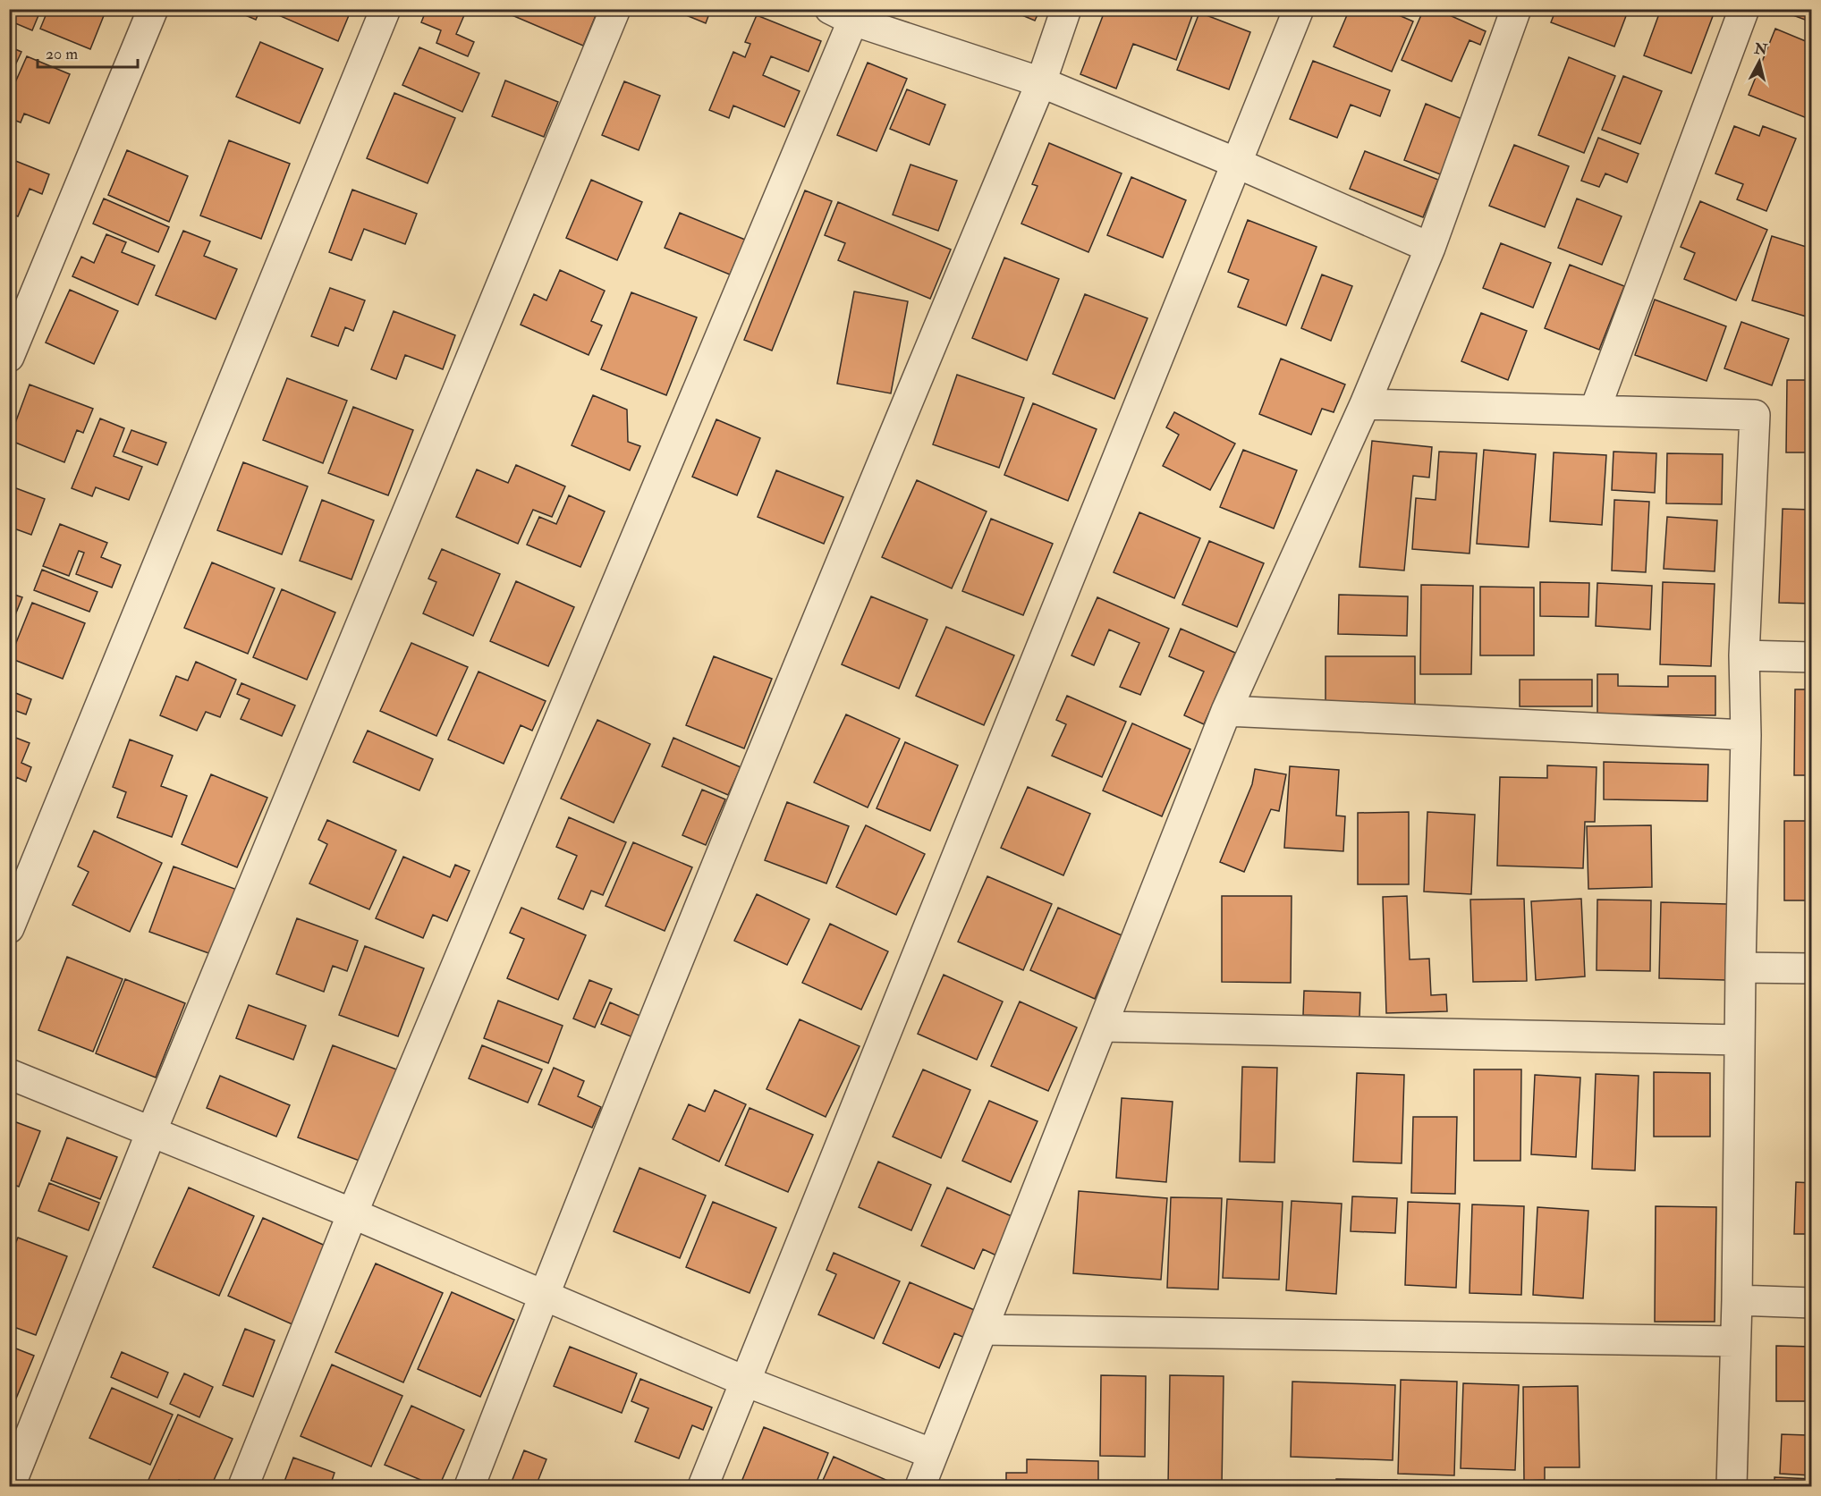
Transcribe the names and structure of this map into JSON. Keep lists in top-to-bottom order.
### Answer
{
  "scale_bar": "20 m",
  "north": "top"
}
